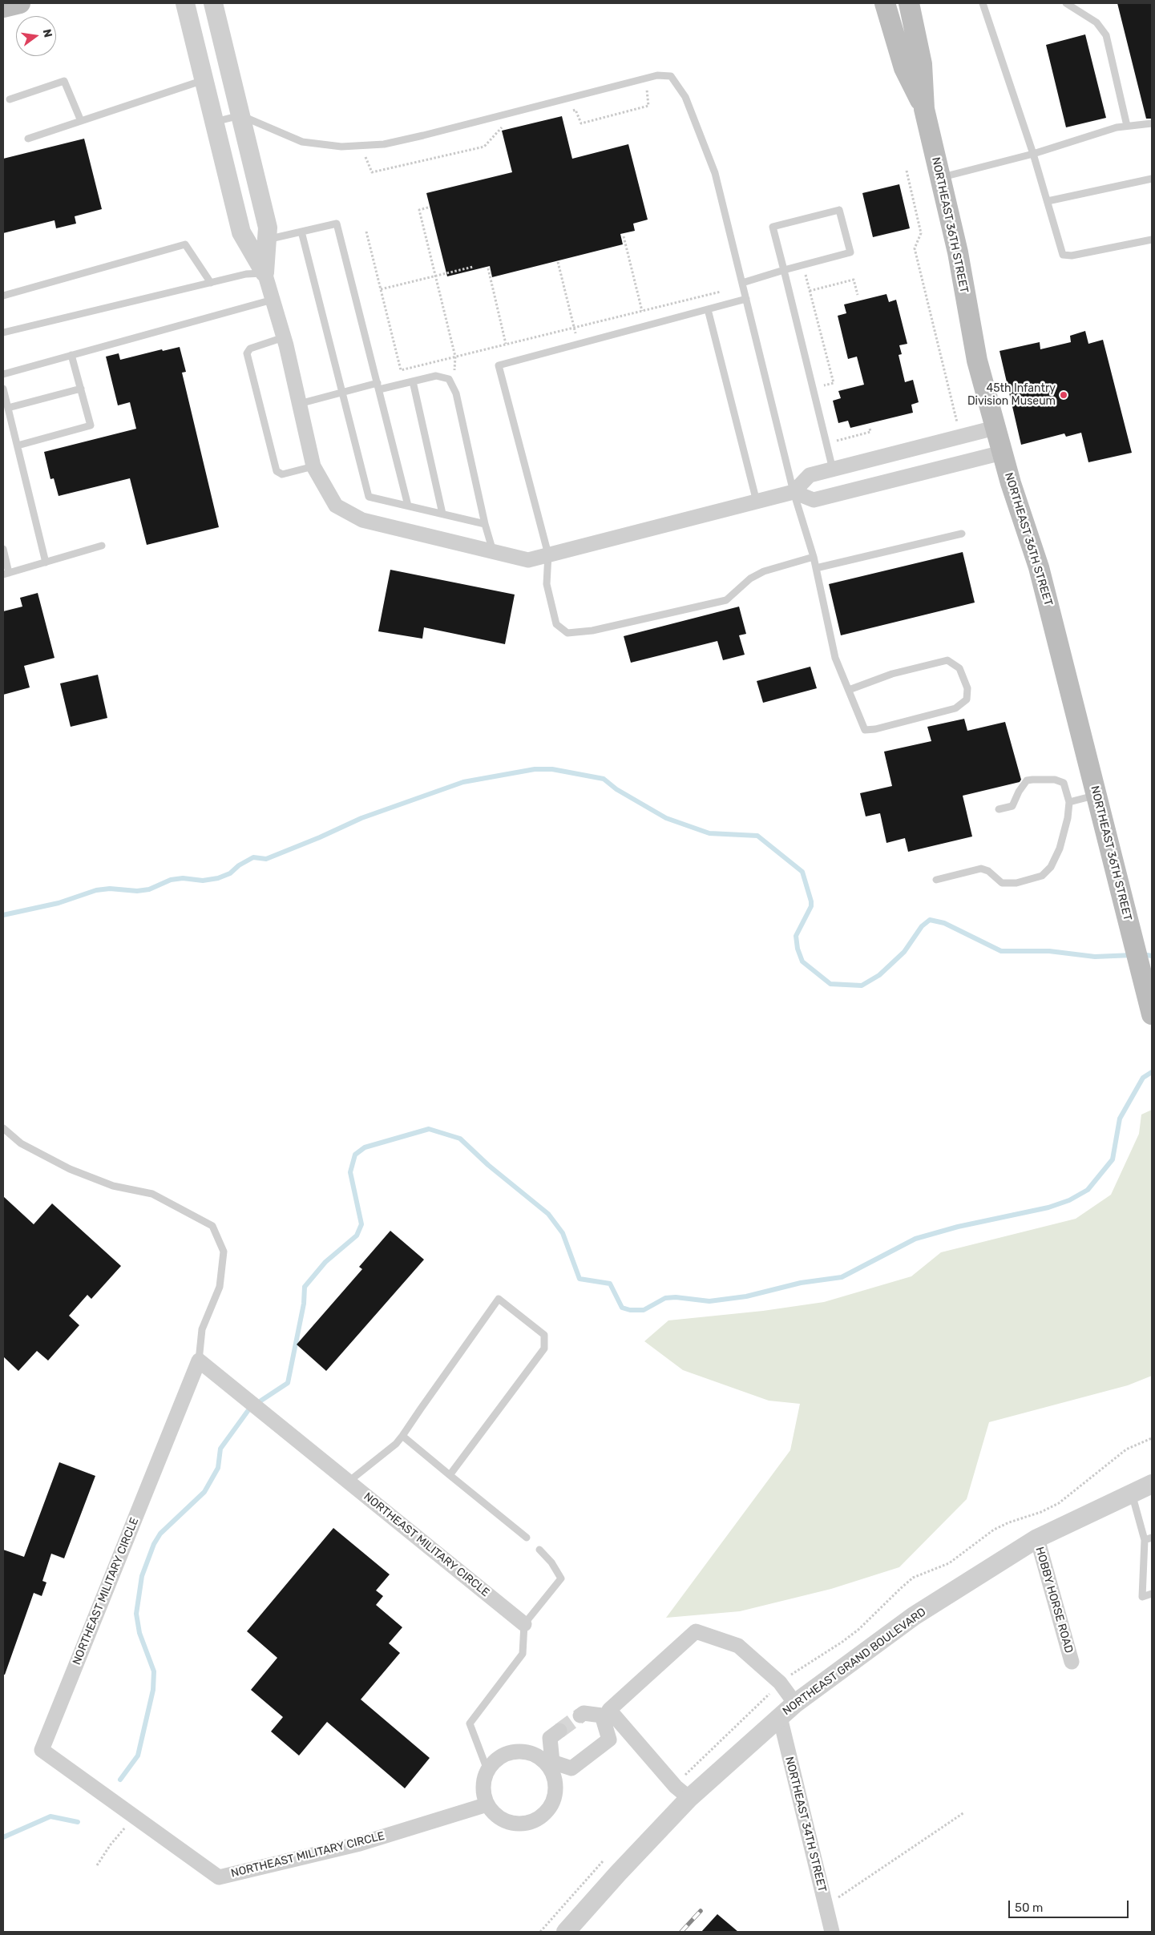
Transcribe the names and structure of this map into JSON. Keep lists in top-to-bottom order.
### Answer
{
  "streets": {
    "main road": ["NORTHEAST 36TH STREET"],
    "street": [
      "NORTHEAST MILITARY CIRCLE",
      "HOBBY HORSE ROAD",
      "NORTHEAST GRAND BOULEVARD",
      "NORTHEAST 34TH STREET"
    ]
  },
  "crossings": [
    ["HOBBY HORSE ROAD", "NORTHEAST GRAND BOULEVARD"],
    ["NORTHEAST GRAND BOULEVARD", "NORTHEAST 34TH STREET"]
  ],
  "places": ["45th Infantry Division Museum"],
  "scale_bar": "50 m",
  "north": "right"
}
